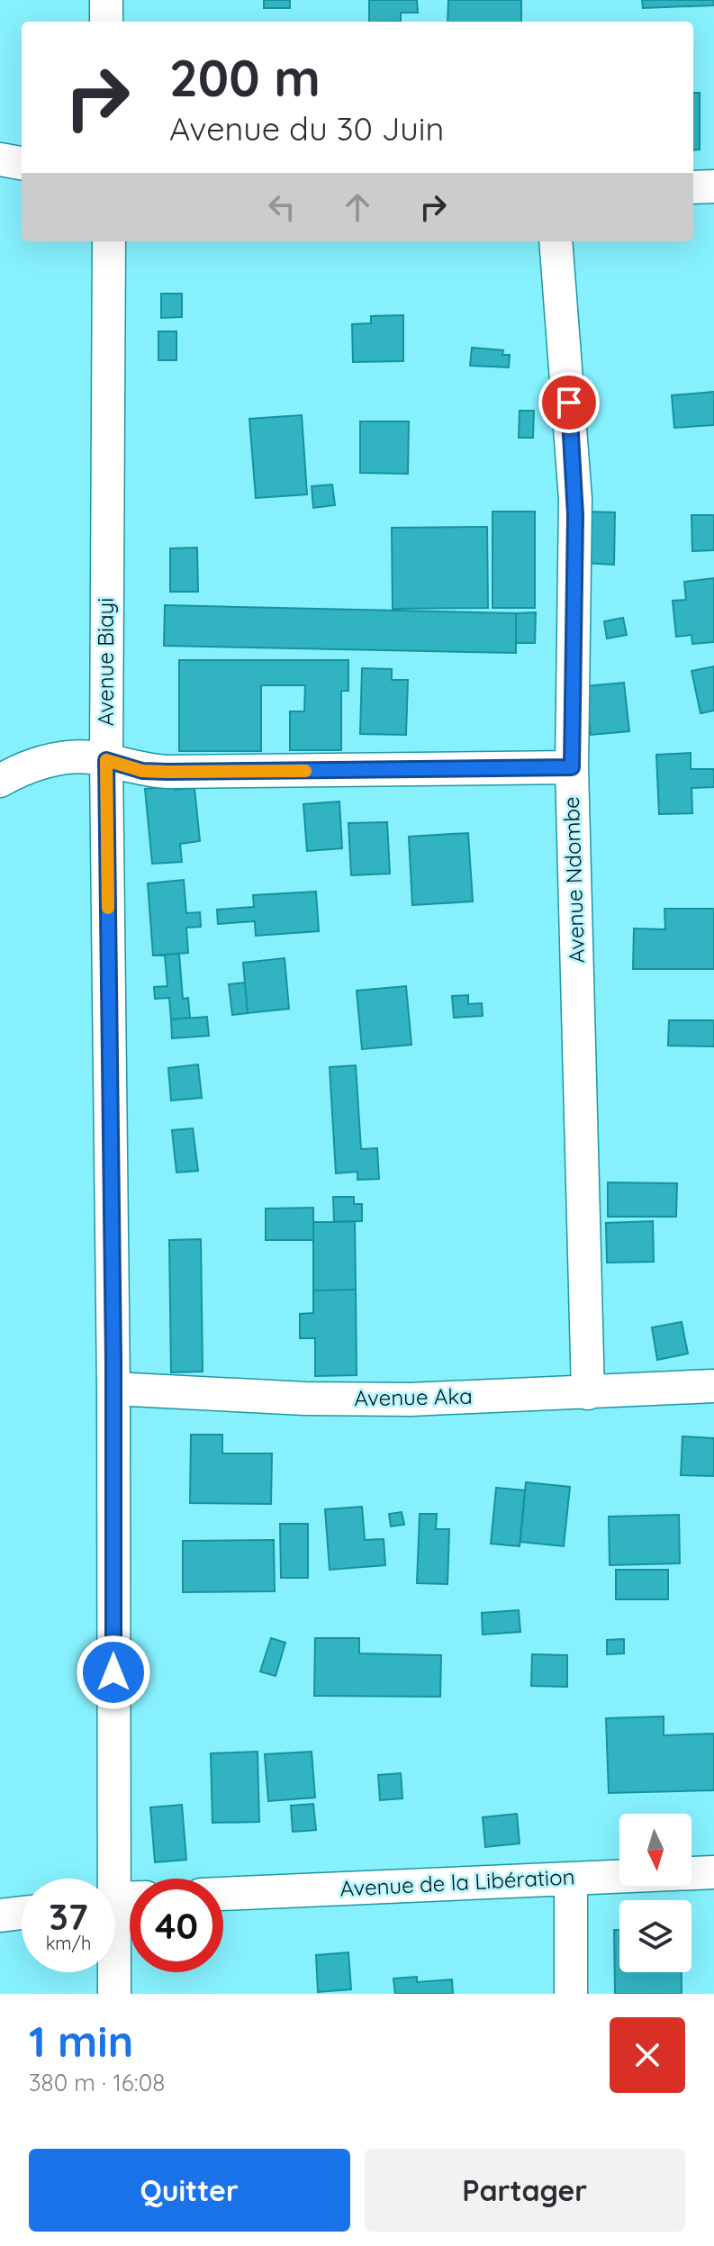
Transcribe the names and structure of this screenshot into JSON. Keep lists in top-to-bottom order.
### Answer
{
  "streets": {
    "street": [
      "Avenue Biayi",
      "Avenue Ndombe",
      "Avenue Aka",
      "Avenue de la Libération"
    ]
  },
  "crossings": [
    ["Avenue Biayi", "Avenue Aka"],
    ["Avenue Ndombe", "Avenue Aka"]
  ],
  "north": "bottom",
  "page": {
    "turn": ["200 m", "Avenue du 30 Juin"],
    "speed": "37 km/h",
    "limit": "40",
    "heading": ["1 min", "380 m · 16:08"],
    "buttons": ["Quitter", "Partager"]
  }
}
